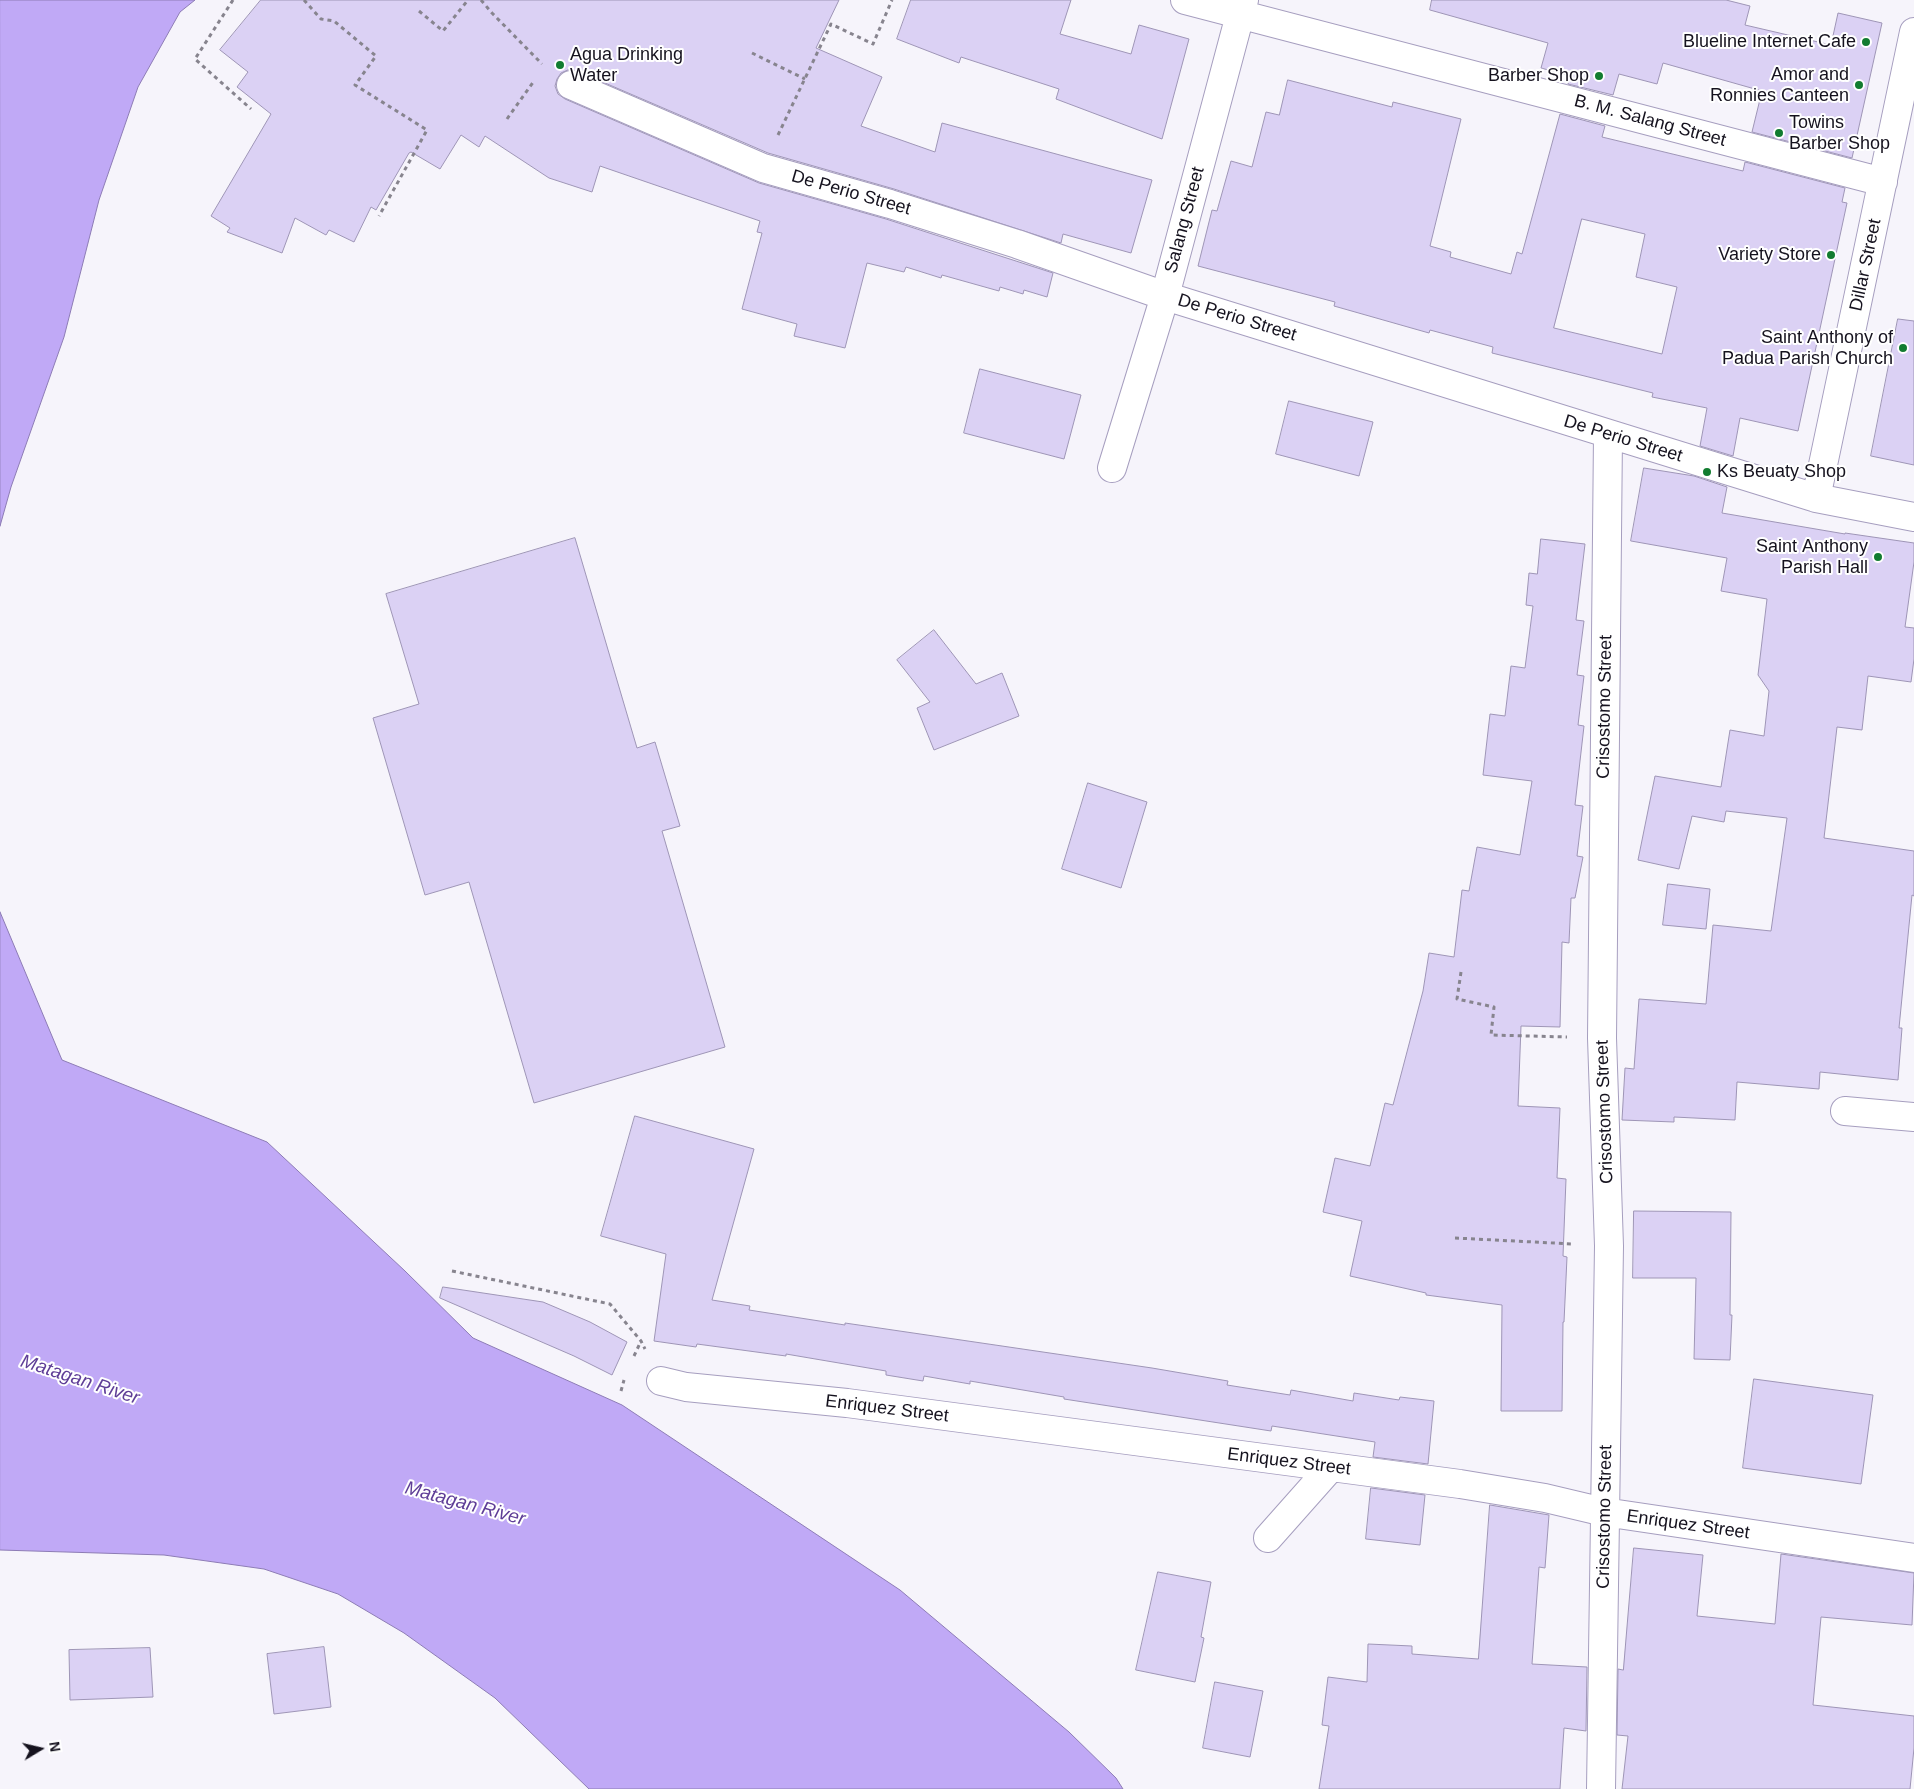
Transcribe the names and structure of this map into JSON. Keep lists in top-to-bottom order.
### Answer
{
  "streets": {
    "street": [
      "B. M. Salang Street",
      "De Perio Street",
      "Salang Street",
      "Dillar Street",
      "Crisostomo Street",
      "Enriquez Street"
    ]
  },
  "crossings": [
    ["B. M. Salang Street", "Salang Street"],
    ["B. M. Salang Street", "Dillar Street"],
    ["De Perio Street", "Salang Street"],
    ["De Perio Street", "Dillar Street"],
    ["De Perio Street", "Crisostomo Street"],
    ["Crisostomo Street", "Enriquez Street"]
  ],
  "water": ["Matagan River"],
  "places": [
    "Blueline Internet Cafe",
    "Agua Drinking Water",
    "Barber Shop",
    "Amor and Ronnies Canteen",
    "Towins Barber Shop",
    "Variety Store",
    "Saint Anthony of Padua Parish Church",
    "Ks Beuaty Shop",
    "Saint Anthony Parish Hall"
  ],
  "north": "right"
}
